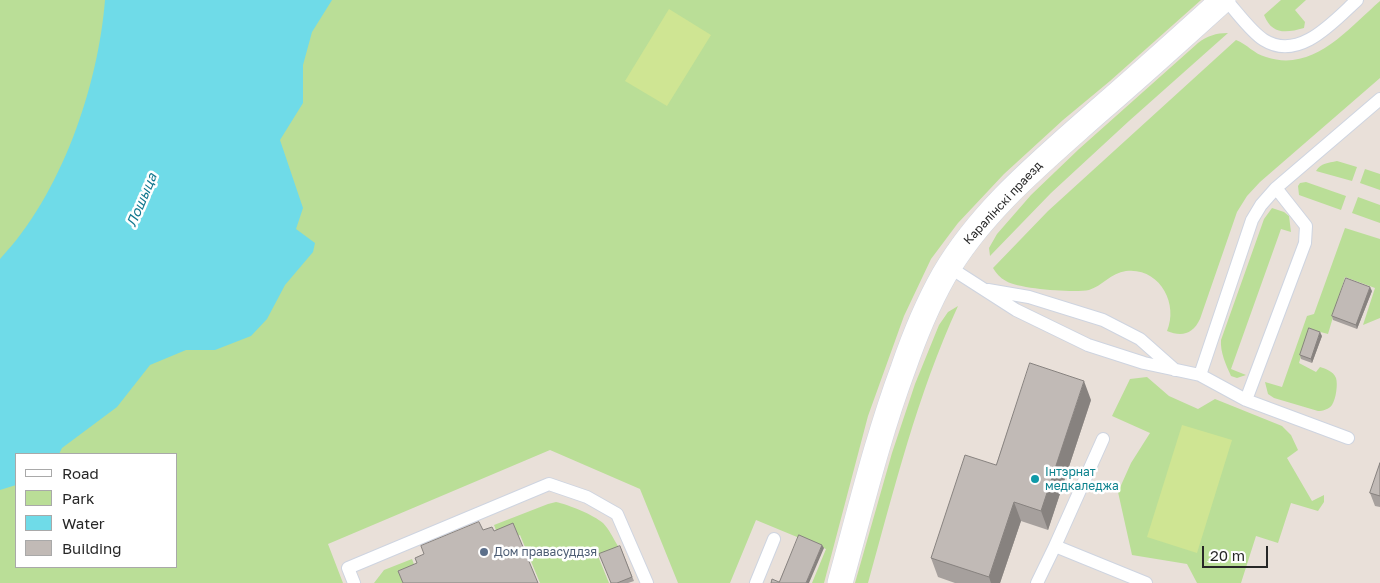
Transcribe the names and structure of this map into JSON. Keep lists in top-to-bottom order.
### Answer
{
  "streets": {
    "street": ["Каралінскі праезд"]
  },
  "water": ["Лошыца"],
  "places": ["Інтэрнат медкаледжа", "Дом правасуддзя"],
  "legend": [
    "Road",
    "Park",
    "Water",
    "Building"
  ],
  "scale_bar": "20 m"
}
